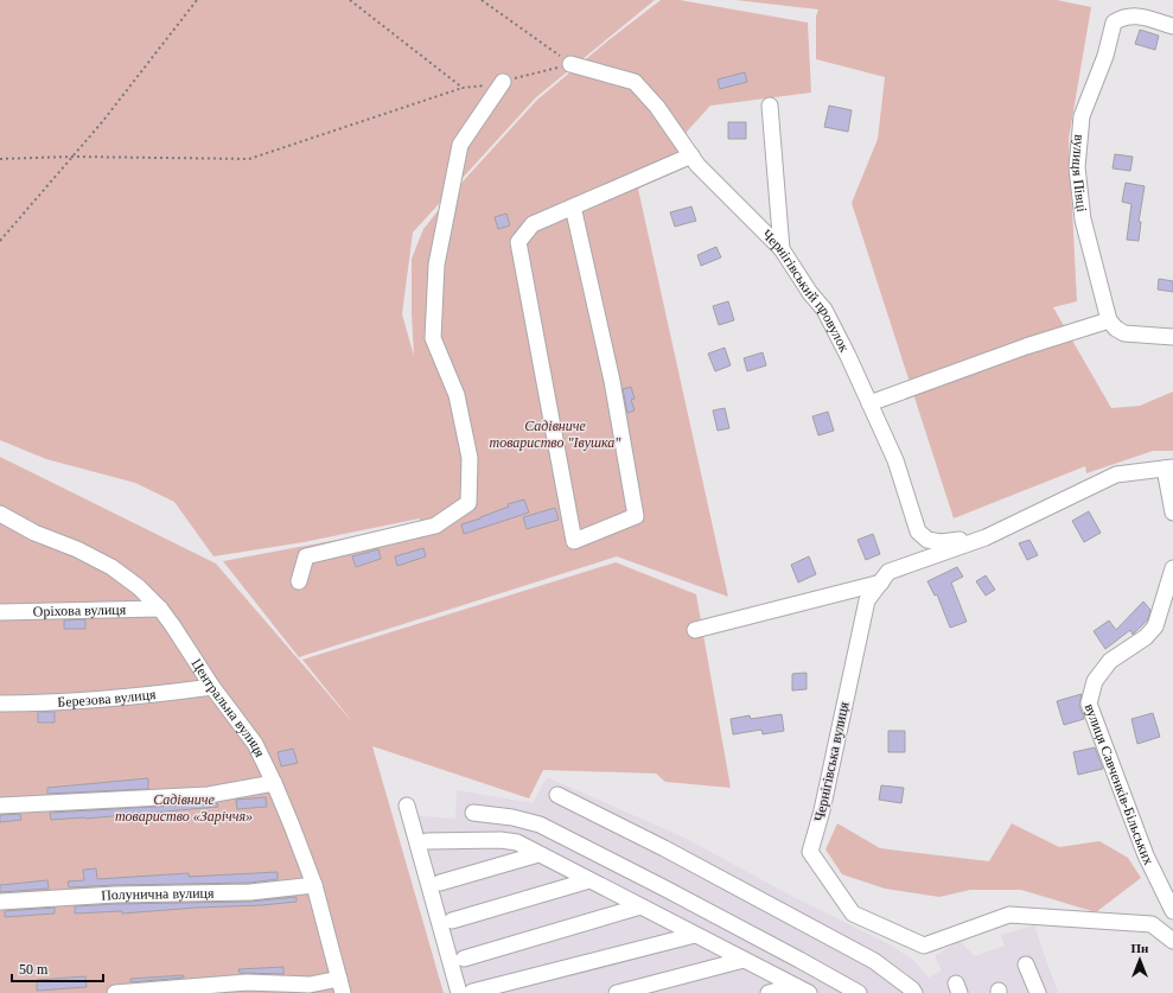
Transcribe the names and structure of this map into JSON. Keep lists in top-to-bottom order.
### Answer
{
  "streets": {
    "street": [
      "вулиця Півці",
      "Чернігівський провулок",
      "Оріхова вулиця",
      "Березова вулиця",
      "Центральна вулиця",
      "Чернігівська вулиця",
      "вулиця Савченків-Більських",
      "Полунична вулиця"
    ]
  },
  "crossings": [
    ["Чернігівський провулок", "Чернігівська вулиця"],
    ["Оріхова вулиця", "Центральна вулиця"],
    ["Березова вулиця", "Центральна вулиця"],
    ["Центральна вулиця", "Полунична вулиця"]
  ],
  "parks": ["Садівниче товариство \"Івушка\"", "Садівниче товариство «Заріччя»"],
  "scale_bar": "50 m",
  "north": "top"
}
